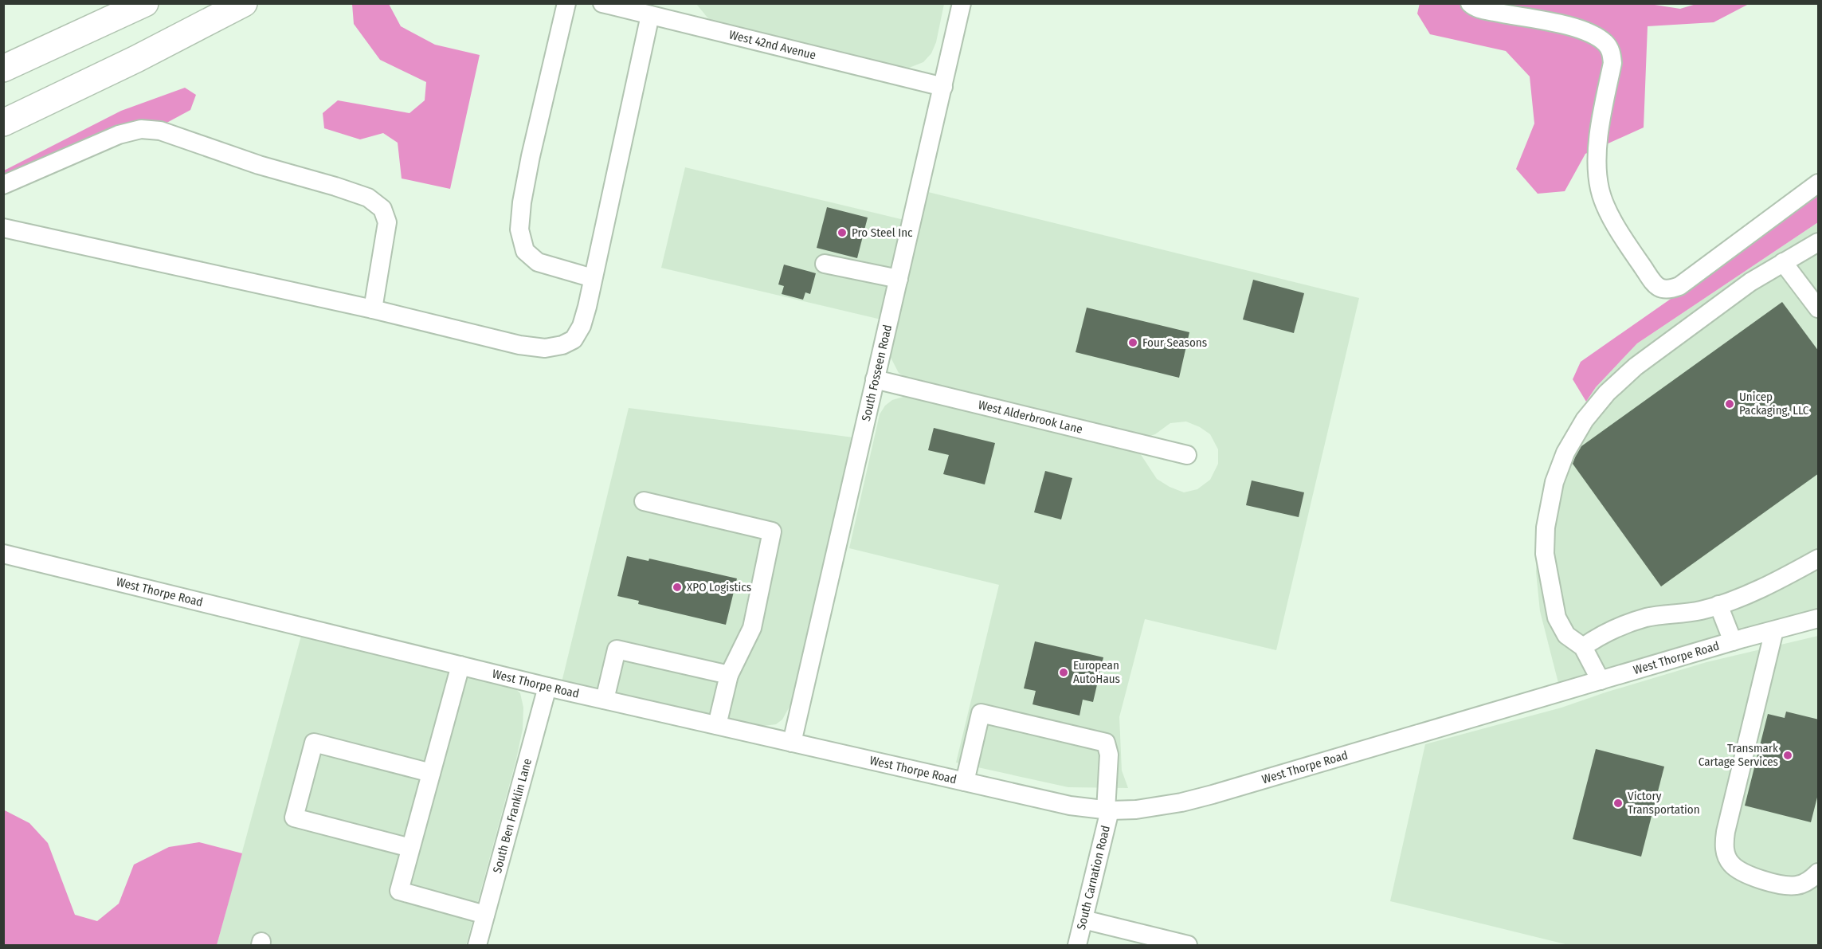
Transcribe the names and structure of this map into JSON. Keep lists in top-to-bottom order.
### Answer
{
  "streets": {
    "street": [
      "West 42nd Avenue",
      "South Fosseen Road",
      "West Alderbrook Lane",
      "West Thorpe Road",
      "South Ben Franklin Lane",
      "South Carnation Road"
    ]
  },
  "crossings": [
    ["West 42nd Avenue", "South Fosseen Road"],
    ["South Fosseen Road", "West Alderbrook Lane"],
    ["South Fosseen Road", "West Thorpe Road"],
    ["West Thorpe Road", "South Ben Franklin Lane"],
    ["West Thorpe Road", "South Carnation Road"]
  ],
  "places": [
    "Pro Steel Inc",
    "Four Seasons",
    "Unicep Packaging, LLC",
    "XPO Logistics",
    "European AutoHaus",
    "Transmark Cartage Services",
    "Victory Transportation"
  ]
}
